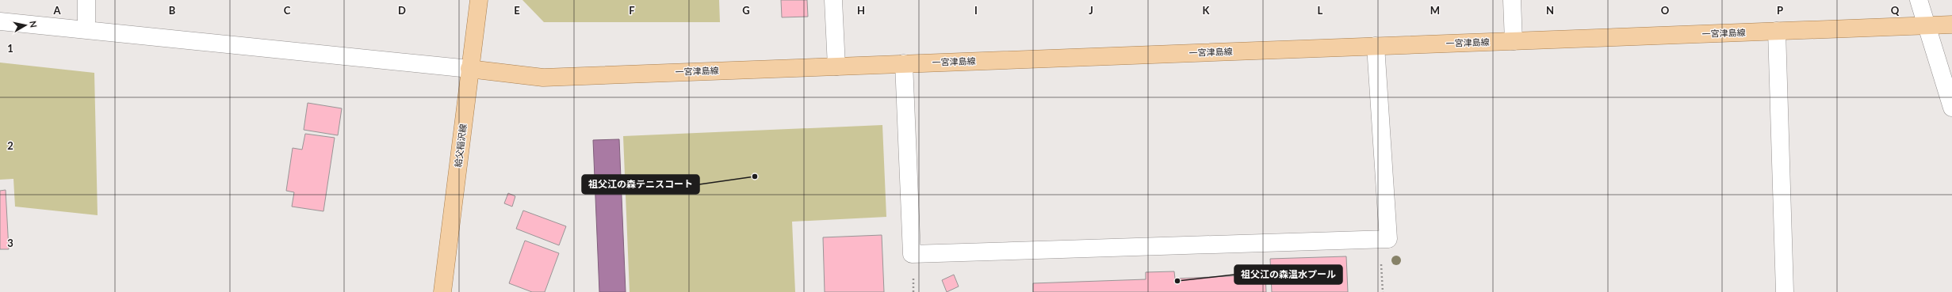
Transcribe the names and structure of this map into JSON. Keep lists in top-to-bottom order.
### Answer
{
  "streets": {
    "main road": ["一宮津島線", "給父稲沢線"]
  },
  "crossings": [
    ["一宮津島線", "給父稲沢線"]
  ],
  "places": ["祖父江の森テニスコート", "祖父江の森温水プール"],
  "north": "right",
  "grid": {
    "columns": [
      "A",
      "B",
      "C",
      "D",
      "E",
      "F",
      "G",
      "H",
      "I",
      "J",
      "K",
      "L",
      "M",
      "N",
      "O",
      "P",
      "Q"
    ],
    "rows": ["1", "2", "3"]
  }
}
